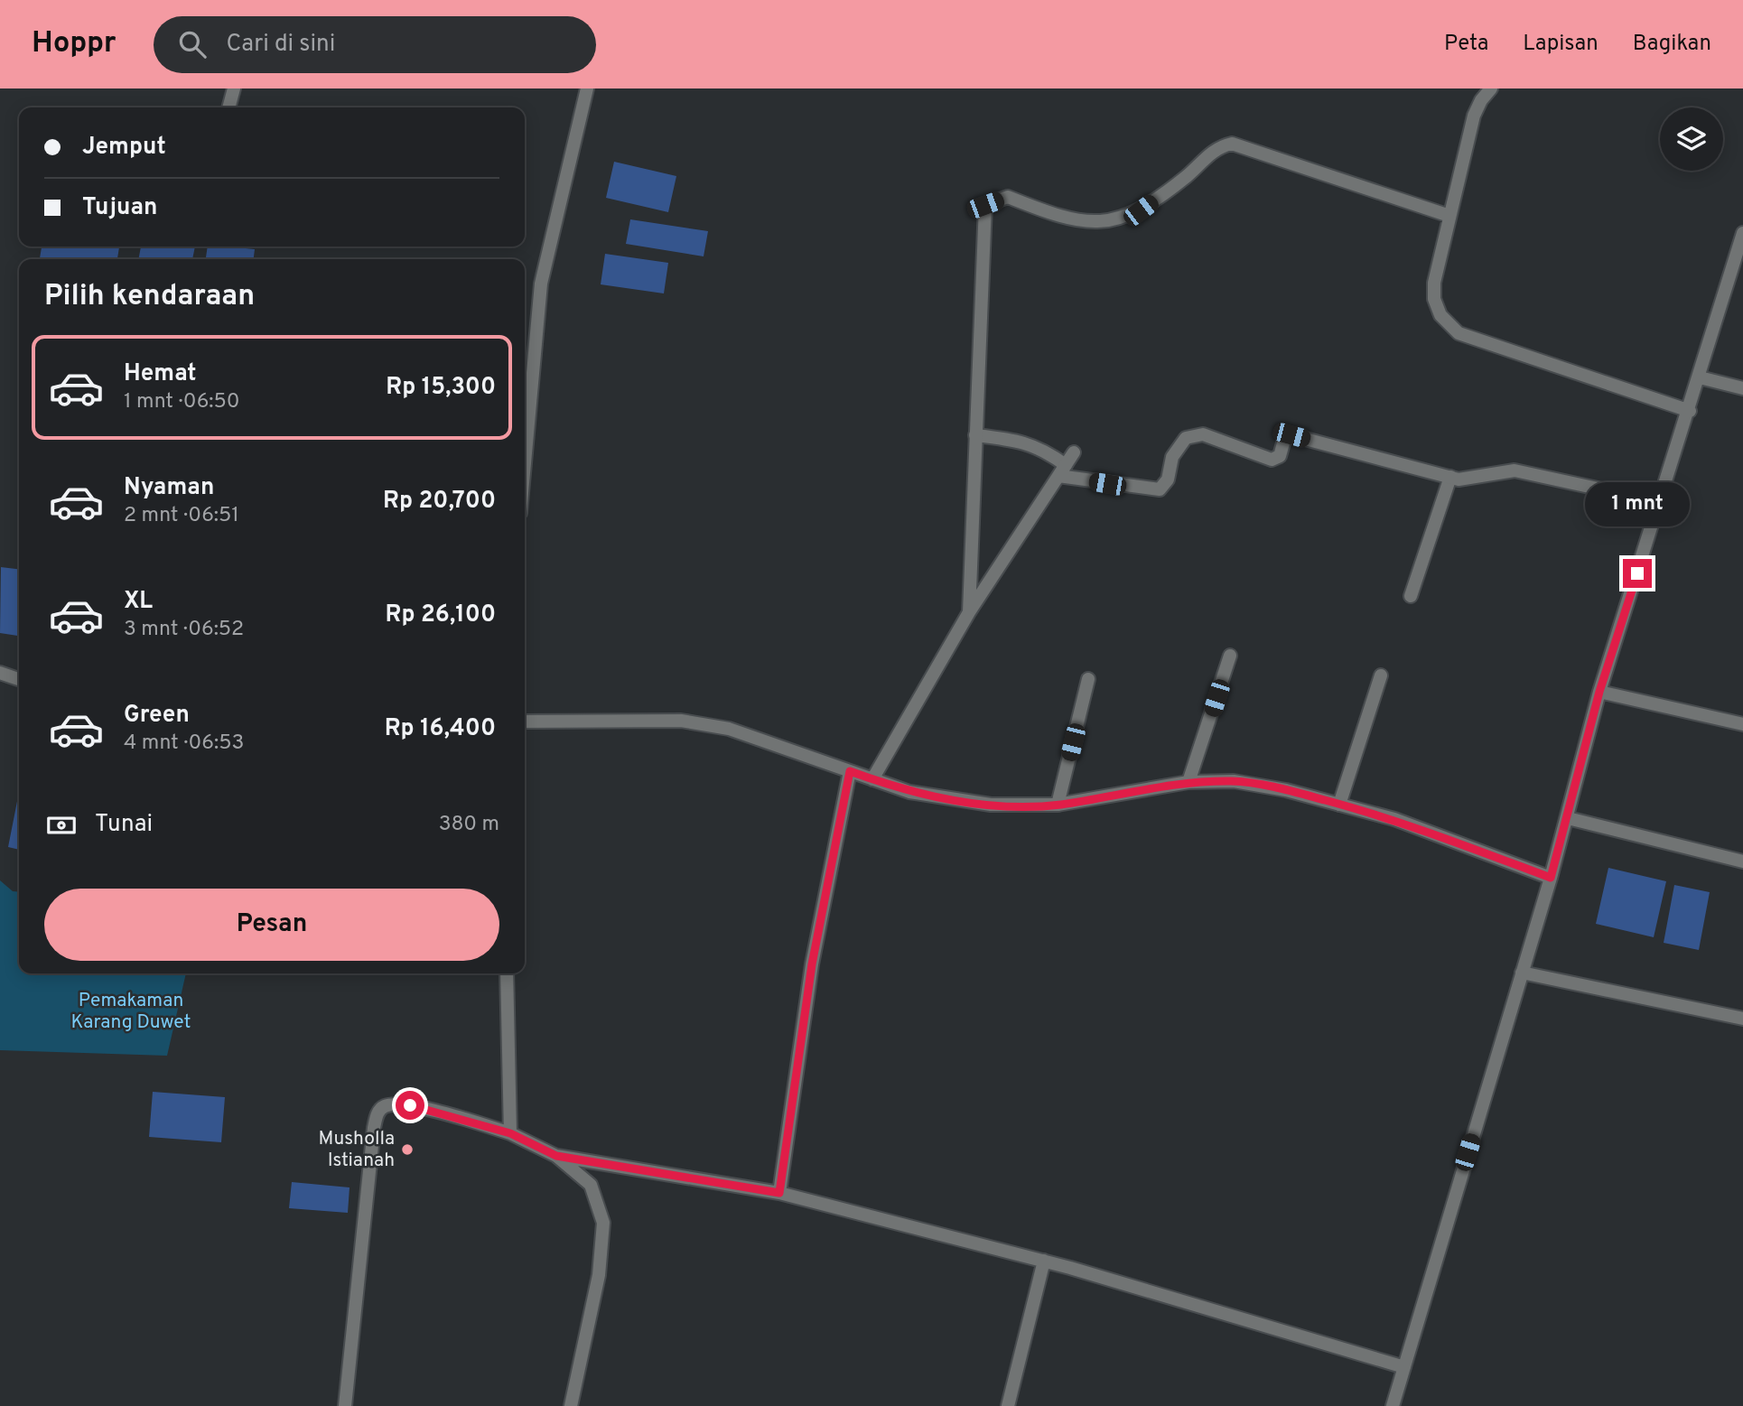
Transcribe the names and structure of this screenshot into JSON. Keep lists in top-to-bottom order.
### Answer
{
  "parks": ["Pemakaman Karang Duwet"],
  "places": ["Musholla Istianah"],
  "page": {
    "header": "Hoppr",
    "search": "Cari di sini",
    "nav": ["Peta", "Lapisan", "Bagikan"],
    "banner": ["Jemput", "Tujuan"],
    "heading": "Pilih kendaraan",
    "list": [
      {
        "name": "Hemat",
        "note": "1 mnt · 06:50",
        "value": "Rp 15,300"
      },
      {
        "name": "Nyaman",
        "note": "2 mnt · 06:51",
        "value": "Rp 20,700"
      },
      {
        "name": "XL",
        "note": "3 mnt · 06:52",
        "value": "Rp 26,100"
      },
      {
        "name": "Green",
        "note": "4 mnt · 06:53",
        "value": "Rp 16,400"
      }
    ],
    "bubble": "1 mnt",
    "pay": ["Tunai", "380 m"],
    "buttons": "Pesan"
  }
}
